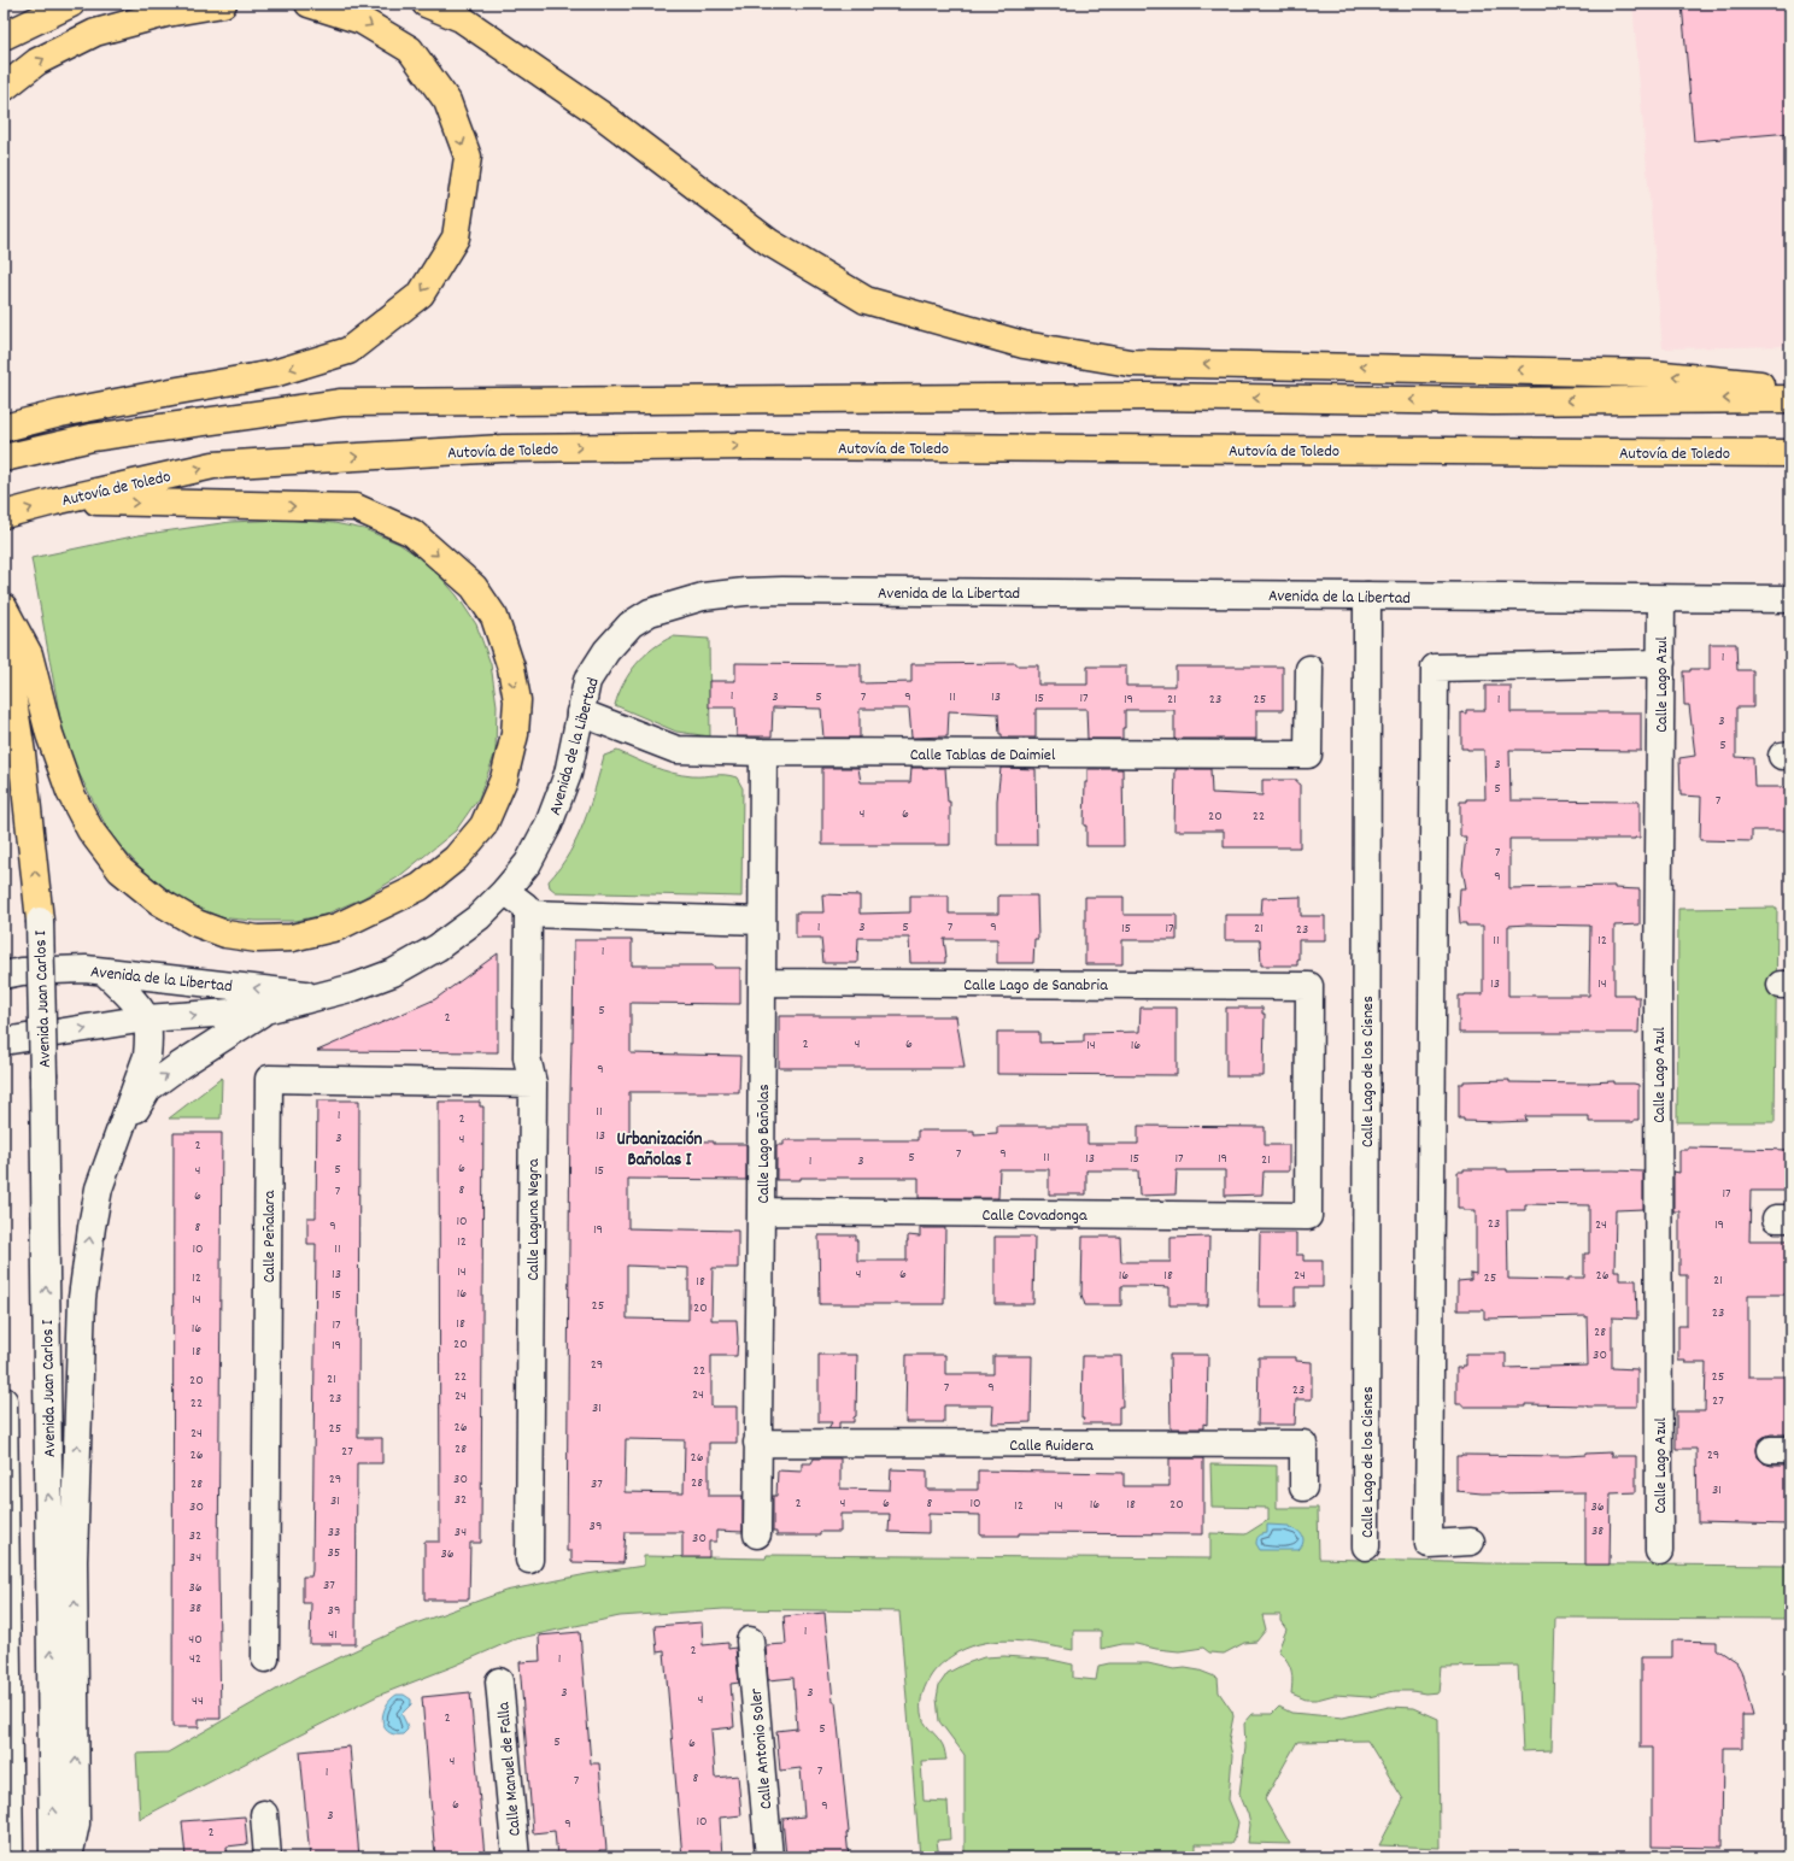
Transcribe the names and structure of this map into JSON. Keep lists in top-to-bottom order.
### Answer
{
  "streets": {
    "highway": ["Autovía de Toledo"],
    "street": [
      "Avenida de la Libertad",
      "Calle Lago Azul",
      "Calle Tablas de Daimiel",
      "Calle Lago de Sanabria",
      "Avenida Juan Carlos I",
      "Calle Lago de los Cisnes",
      "Calle Lago Bañolas",
      "Calle Covadonga",
      "Calle Laguna Negra",
      "Calle Peñalara",
      "Calle Ruidera",
      "Calle Antonio Soler",
      "Calle Manuel de Falla"
    ]
  },
  "crossings": [
    ["Avenida de la Libertad", "Calle Lago Azul"],
    ["Avenida de la Libertad", "Calle Tablas de Daimiel"],
    ["Avenida de la Libertad", "Calle Lago de los Cisnes"],
    ["Calle Tablas de Daimiel", "Calle Lago Bañolas"],
    ["Calle Lago de Sanabria", "Calle Lago Bañolas"],
    ["Calle Lago de Sanabria", "Calle Covadonga"],
    ["Calle Lago Bañolas", "Calle Covadonga"],
    ["Calle Lago Bañolas", "Calle Ruidera"],
    ["Calle Laguna Negra", "Calle Peñalara"]
  ],
  "districts": ["Urbanización Bañolas I"],
  "house_numbers": [
    "1",
    "1",
    "3",
    "5",
    "7",
    "9",
    "11",
    "13",
    "15",
    "17",
    "19",
    "21",
    "23",
    "25",
    "1",
    "3",
    "5",
    "3",
    "5",
    "7",
    "4",
    "6",
    "20",
    "22",
    "7",
    "9",
    "1",
    "3",
    "5",
    "7",
    "9",
    "15",
    "17",
    "21",
    "23",
    "11",
    "12",
    "1",
    "13",
    "14",
    "5",
    "2",
    "2",
    "4",
    "6",
    "14",
    "16",
    "9",
    "11",
    "1",
    "2",
    "13",
    "3",
    "4",
    "2",
    "7",
    "9",
    "5",
    "11",
    "13",
    "15",
    "17",
    "19",
    "21",
    "1",
    "3",
    "6",
    "5",
    "4",
    "15",
    "8",
    "7",
    "17",
    "6",
    "10",
    "23",
    "24",
    "19",
    "9",
    "8",
    "19",
    "12",
    "10",
    "11",
    "14",
    "13",
    "4",
    "6",
    "16",
    "18",
    "24",
    "26",
    "12",
    "25",
    "21",
    "18",
    "16",
    "15",
    "14",
    "25",
    "20",
    "23",
    "18",
    "17",
    "16",
    "28",
    "20",
    "19",
    "18",
    "30",
    "29",
    "22",
    "22",
    "25",
    "21",
    "20",
    "7",
    "9",
    "23",
    "24",
    "24",
    "23",
    "27",
    "22",
    "31",
    "26",
    "25",
    "24",
    "28",
    "27",
    "26",
    "29",
    "26",
    "29",
    "30",
    "28",
    "28",
    "37",
    "31",
    "32",
    "31",
    "2",
    "4",
    "6",
    "8",
    "10",
    "16",
    "18",
    "20",
    "12",
    "14",
    "30",
    "36",
    "39",
    "38",
    "33",
    "34",
    "32",
    "30",
    "35",
    "36",
    "34",
    "37",
    "36",
    "38",
    "39",
    "1",
    "41",
    "40",
    "2",
    "42",
    "1",
    "3",
    "3",
    "4",
    "44",
    "2",
    "5",
    "5",
    "6",
    "4",
    "7",
    "1",
    "8",
    "7",
    "6",
    "9",
    "3",
    "10",
    "9",
    "2"
  ]
}
